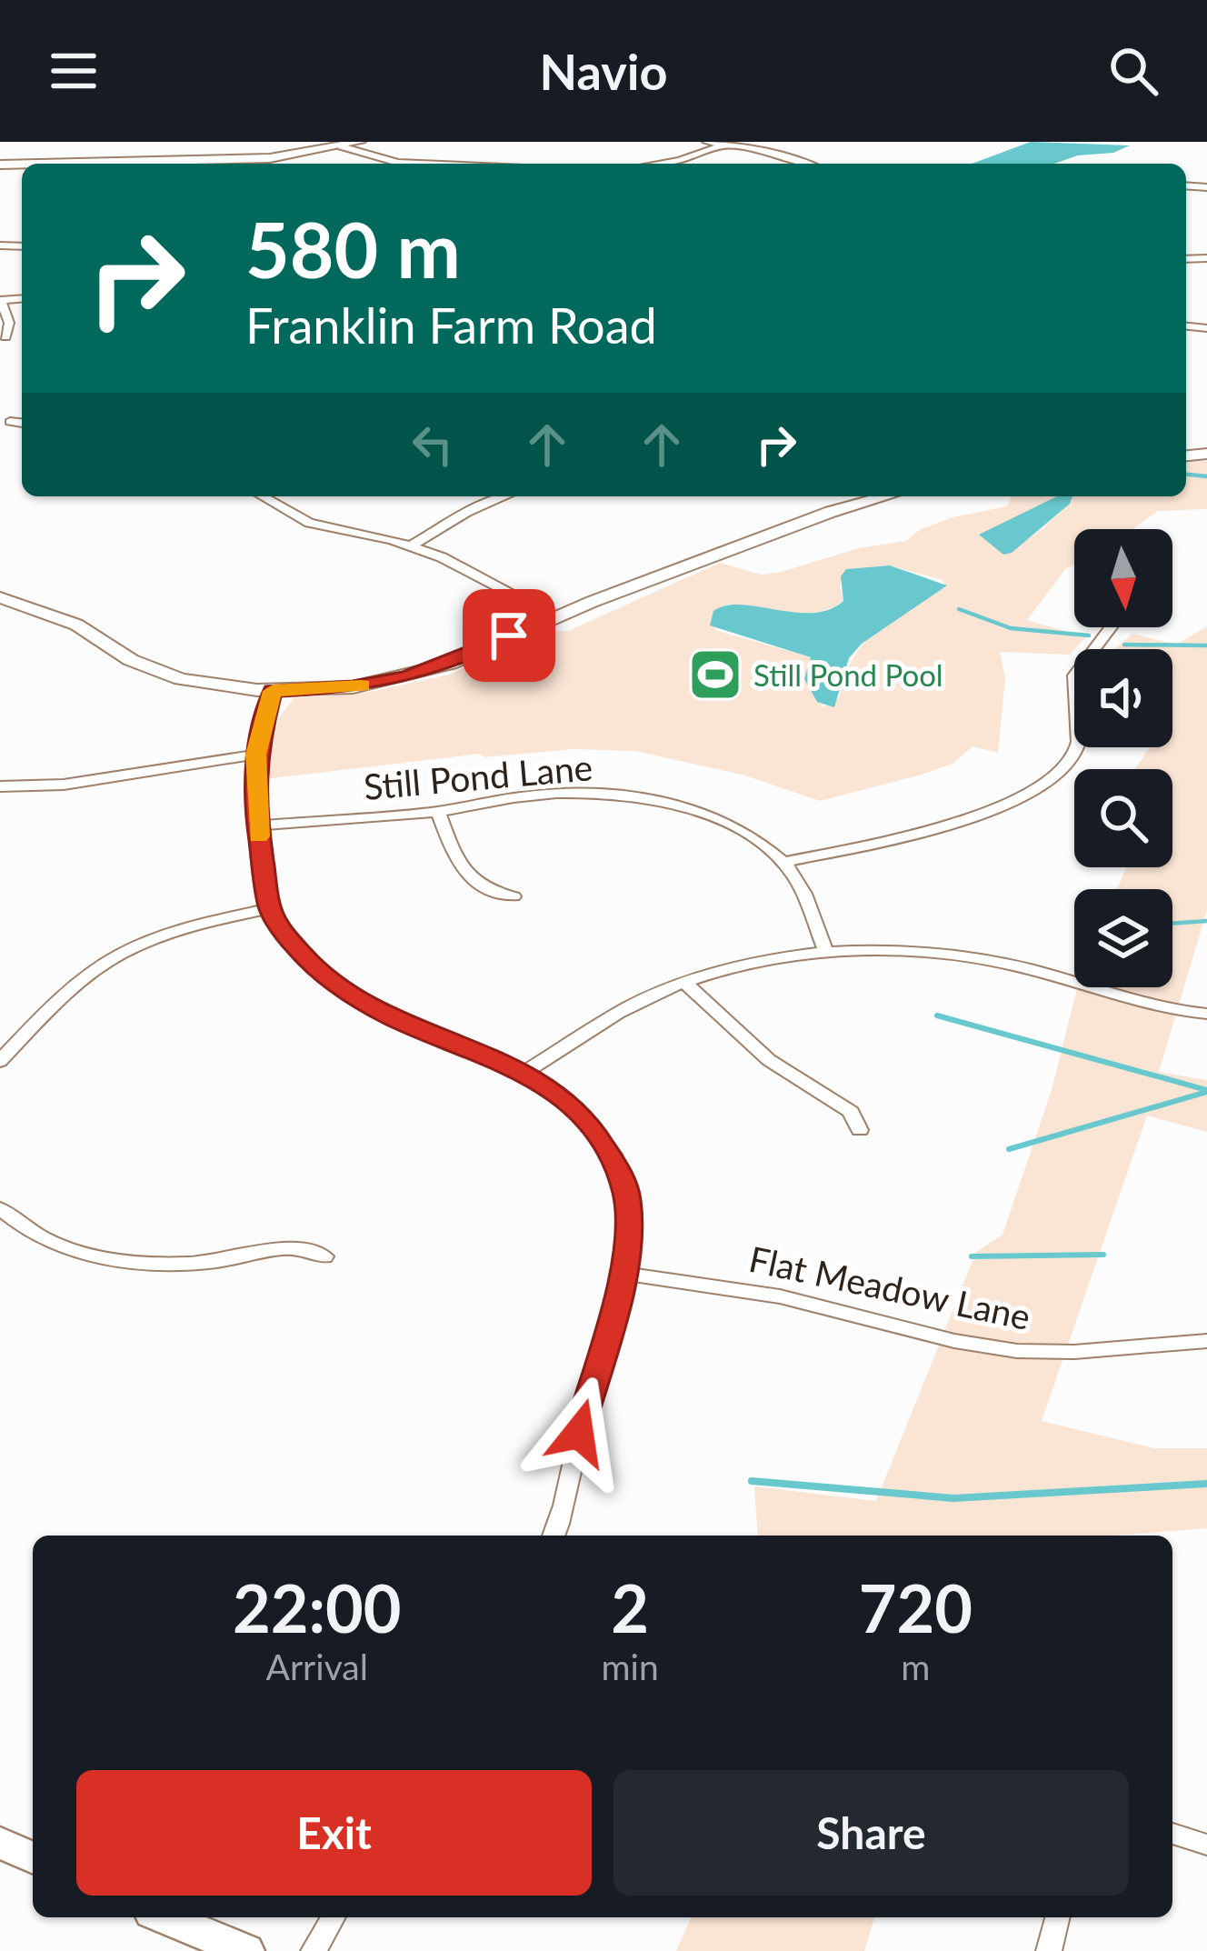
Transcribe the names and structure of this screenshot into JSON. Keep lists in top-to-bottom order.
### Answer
{
  "streets": {
    "street": ["Still Pond Lane", "Flat Meadow Lane"]
  },
  "places": {
    "sports": ["Still Pond Pool"]
  },
  "north": "bottom",
  "page": {
    "header": "Navio",
    "turn": ["580 m", "Franklin Farm Road"],
    "eta": [
      "22:00",
      "Arrival",
      "2",
      "min",
      "720",
      "m"
    ],
    "buttons": ["Exit", "Share"]
  }
}
